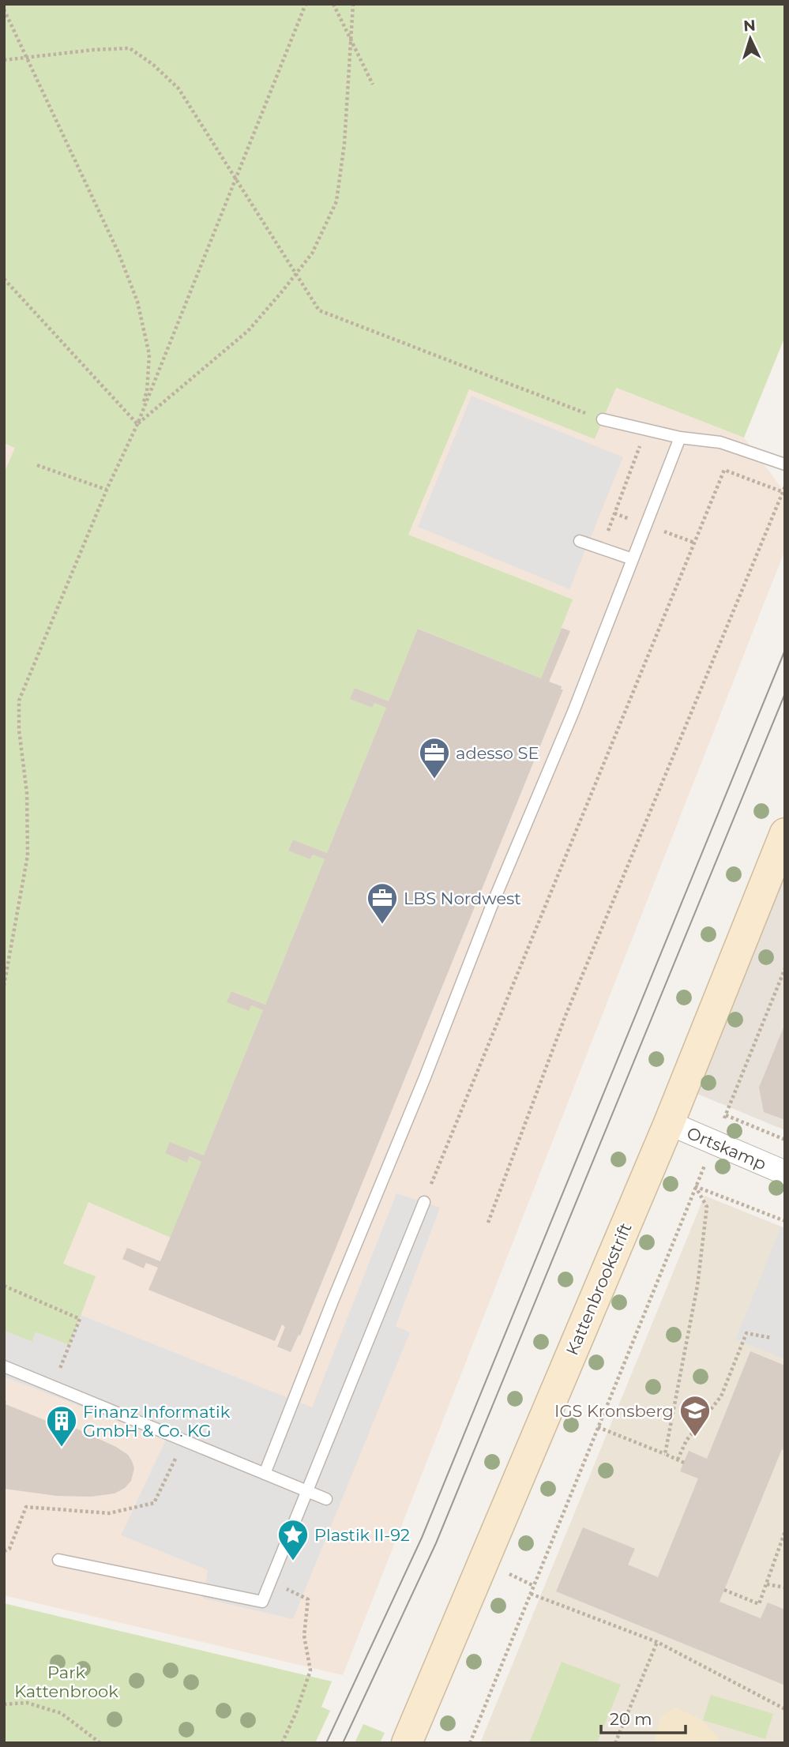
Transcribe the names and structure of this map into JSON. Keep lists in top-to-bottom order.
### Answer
{
  "streets": {
    "main road": ["Kattenbrookstrift"],
    "street": ["Ortskamp"]
  },
  "crossings": [
    ["Ortskamp", "Kattenbrookstrift"]
  ],
  "parks": ["Park Kattenbrook"],
  "places": {
    "office": ["adesso SE", "LBS Nordwest"],
    "school or university": ["IGS Kronsberg"],
    "building": ["Finanz Informatik GmbH & Co. KG"],
    "place": ["Plastik II-92"]
  },
  "scale_bar": "20 m",
  "north": "top"
}
